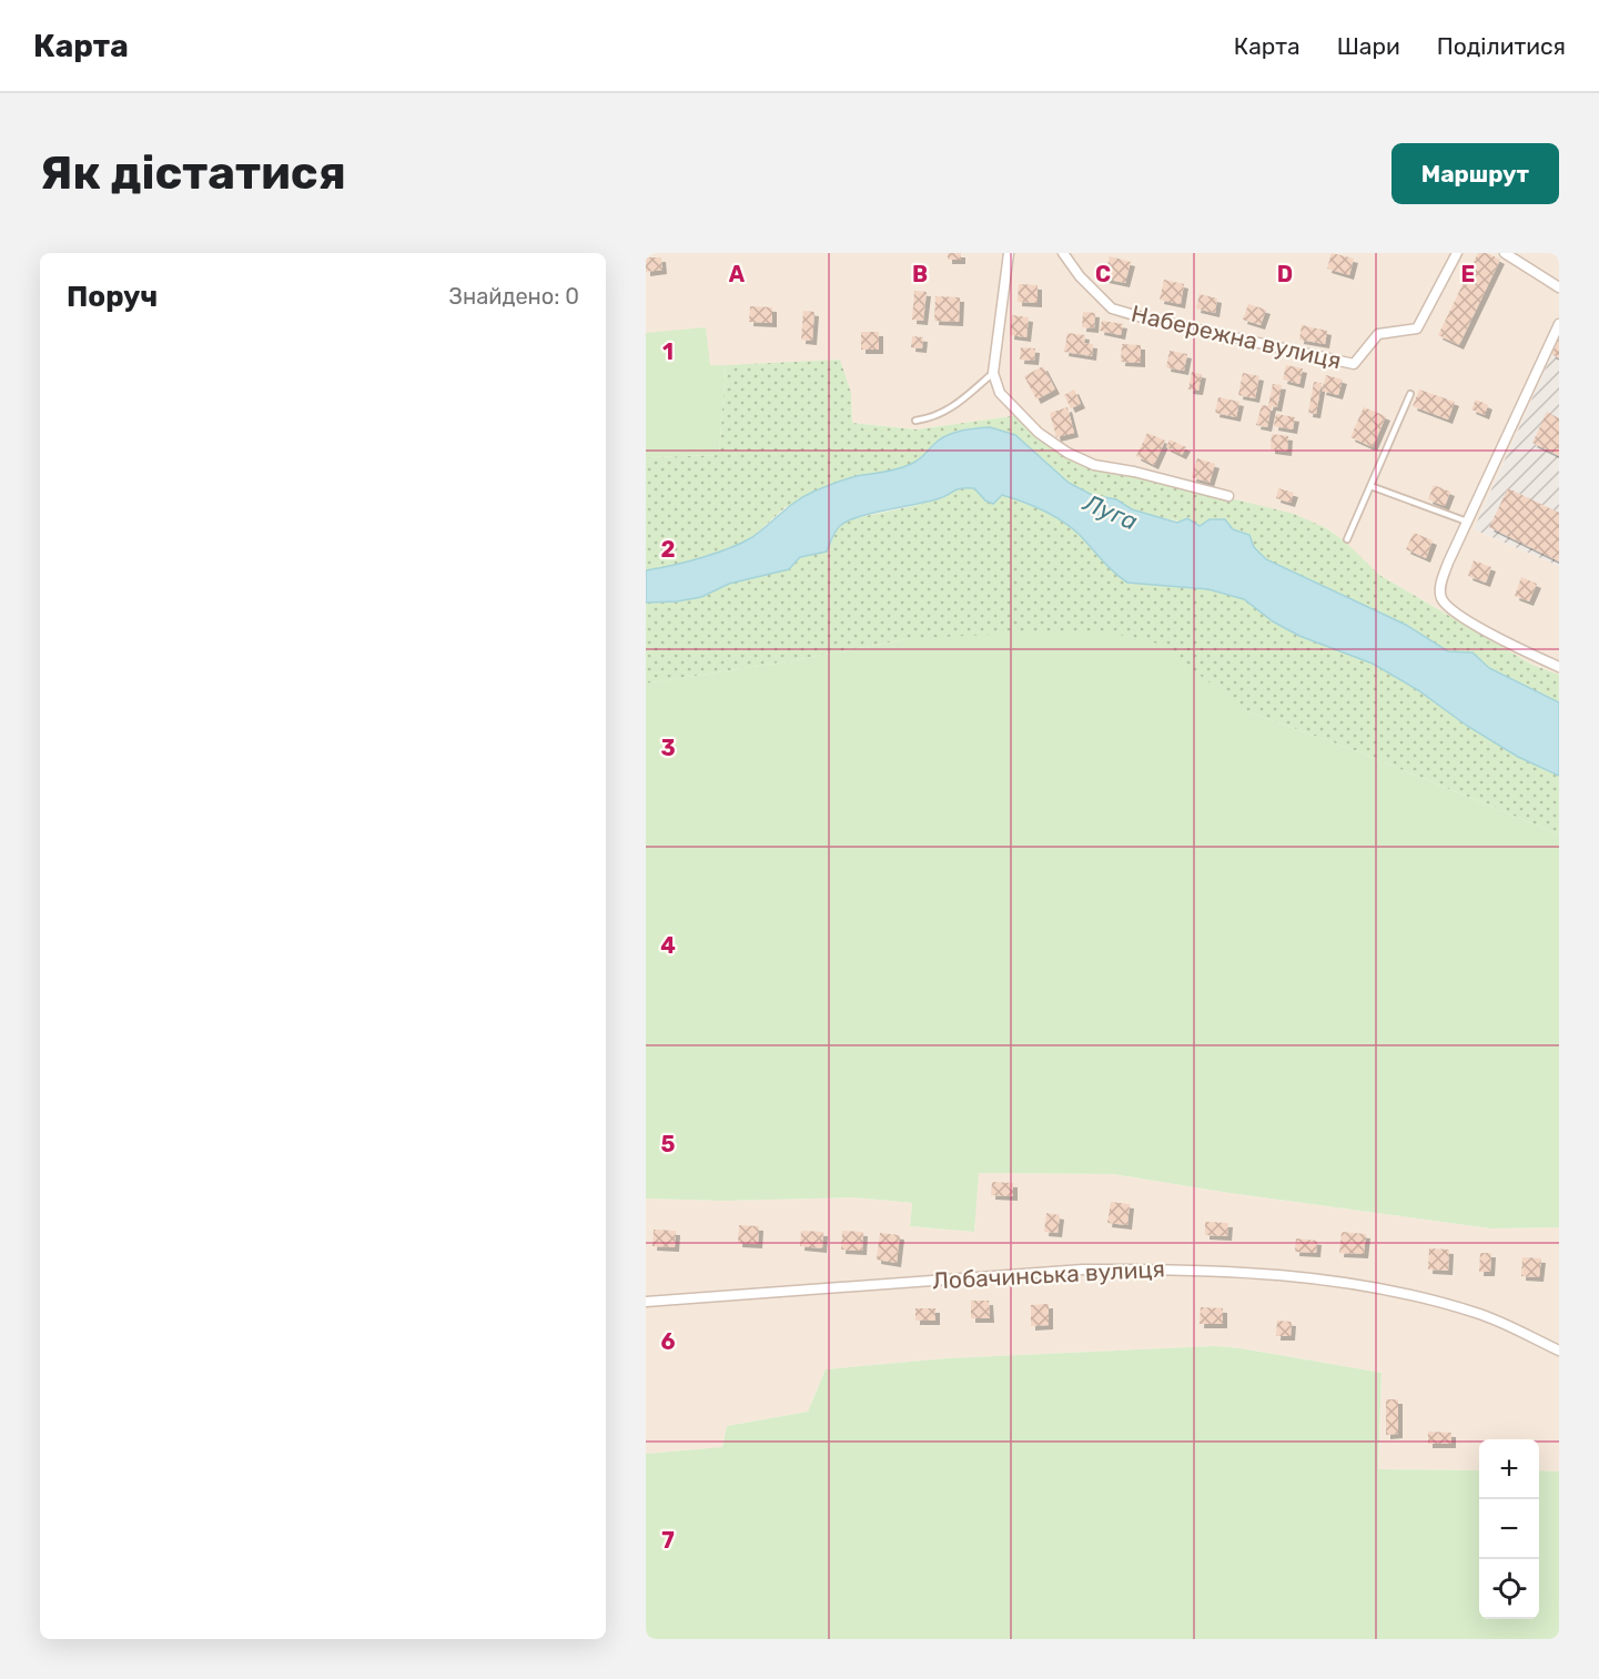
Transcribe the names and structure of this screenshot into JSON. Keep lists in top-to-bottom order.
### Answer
{
  "streets": {
    "street": ["Набережна вулиця", "Лобачинська вулиця"]
  },
  "water": ["Луга"],
  "page": {
    "header": "Карта",
    "nav": ["Карта", "Шари", "Поділитися"],
    "buttons": "Маршрут",
    "title": "Як дістатися",
    "heading": ["Поруч", "Знайдено: 0"],
    "map_buttons": ["+", "−"]
  },
  "grid": {
    "columns": [
      "A",
      "B",
      "C",
      "D",
      "E"
    ],
    "rows": [
      "1",
      "2",
      "3",
      "4",
      "5",
      "6",
      "7"
    ]
  }
}
